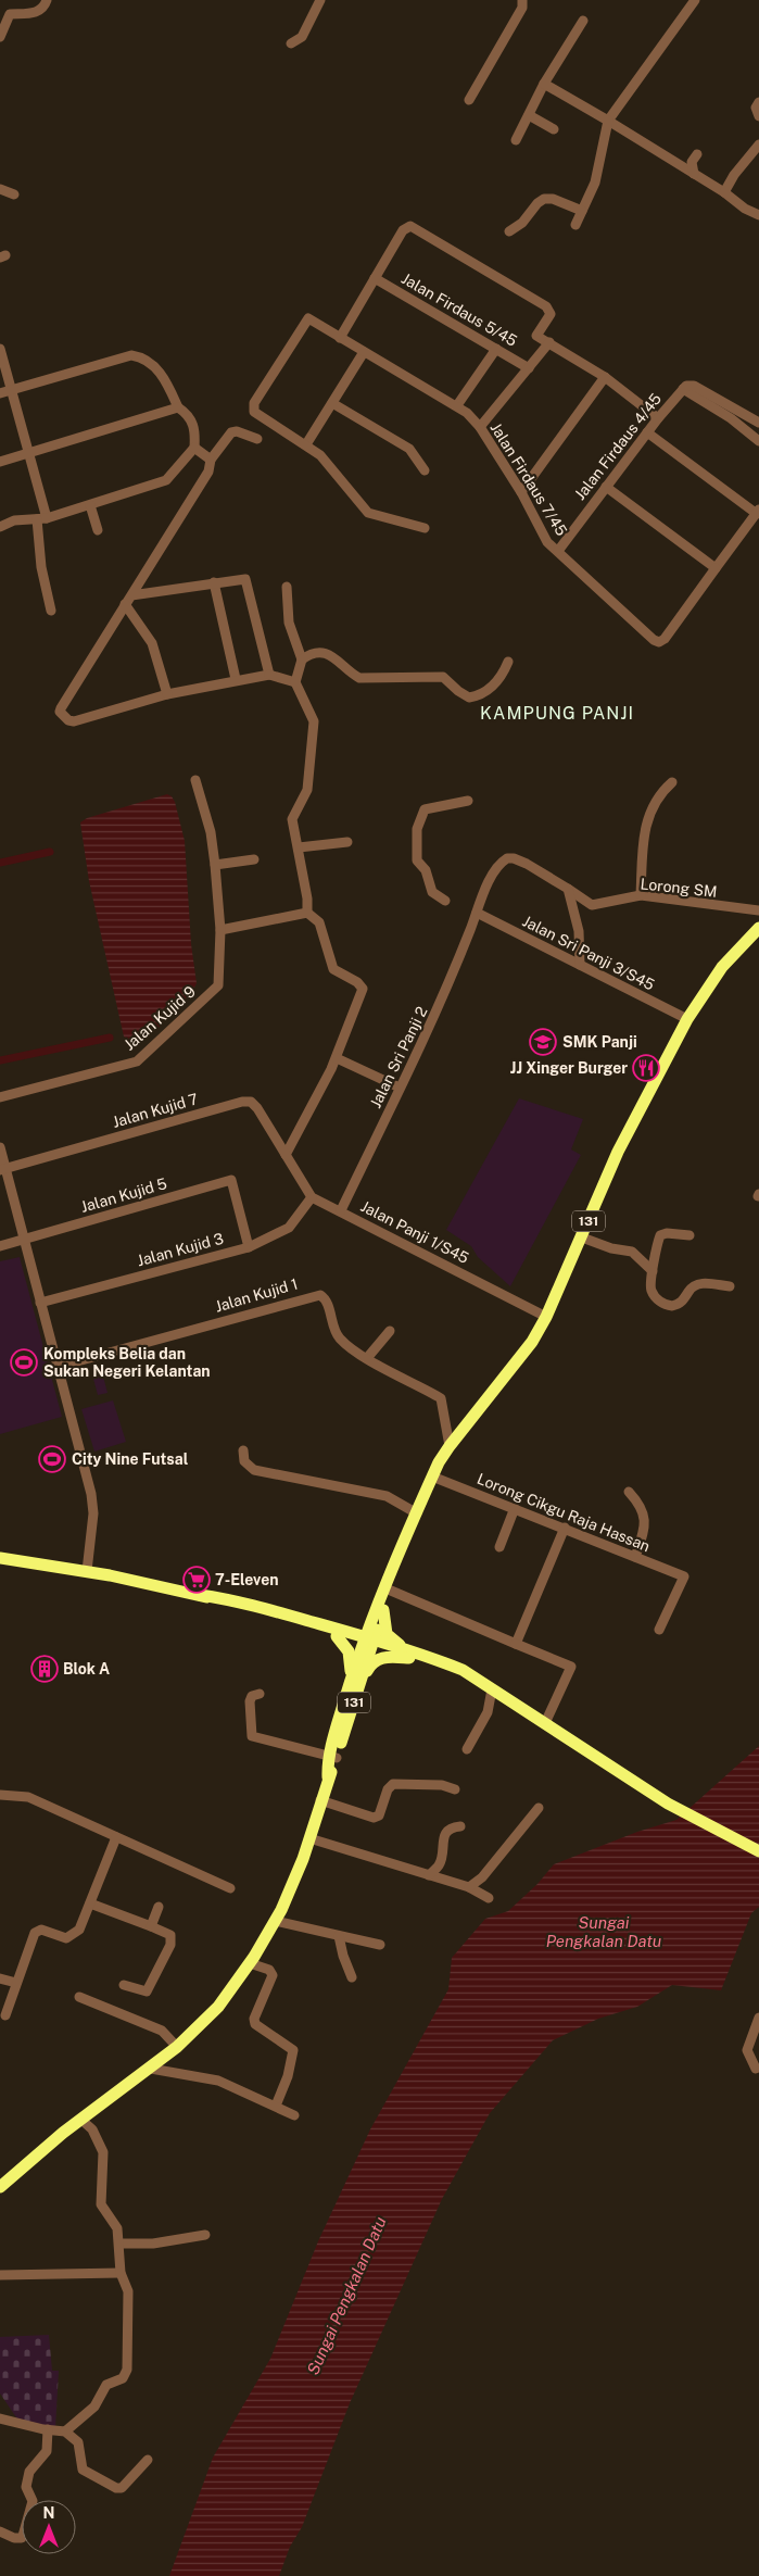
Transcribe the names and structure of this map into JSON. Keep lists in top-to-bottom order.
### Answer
{
  "streets": {
    "main road": ["131"],
    "street": [
      "Jalan Firdaus 5/45",
      "Jalan Firdaus 4/45",
      "Jalan Firdaus 7/45",
      "Lorong SM",
      "Jalan Sri Panji 3/S45",
      "Jalan Kujid 9",
      "Jalan Sri Panji 2",
      "Jalan Kujid 7",
      "Jalan Kujid 5",
      "Jalan Panji 1/S45",
      "Jalan Kujid 3",
      "Jalan Kujid 1",
      "Lorong Cikgu Raja Hassan"
    ]
  },
  "crossings": [
    ["Jalan Firdaus 4/45", "Jalan Firdaus 7/45"],
    ["Lorong SM", "Jalan Sri Panji 2"],
    ["Jalan Sri Panji 3/S45", "Jalan Sri Panji 2"],
    ["Jalan Sri Panji 3/S45", "131"],
    ["Jalan Sri Panji 2", "Jalan Panji 1/S45"],
    ["Jalan Kujid 5", "Jalan Kujid 3"],
    ["131", "Jalan Panji 1/S45"],
    ["131", "Jalan Kujid 1"],
    ["131", "Lorong Cikgu Raja Hassan"],
    ["Jalan Panji 1/S45", "Jalan Kujid 3"]
  ],
  "districts": ["KAMPUNG PANJI"],
  "water": ["Sungai Pengkalan Datu"],
  "places": {
    "school or university": ["SMK Panji"],
    "restaurant": ["JJ Xinger Burger"],
    "sports": ["Kompleks Belia dan Sukan Negeri Kelantan", "City Nine Futsal"],
    "supermarket": ["7-Eleven"],
    "building": ["Blok A"]
  },
  "north": "top"
}
